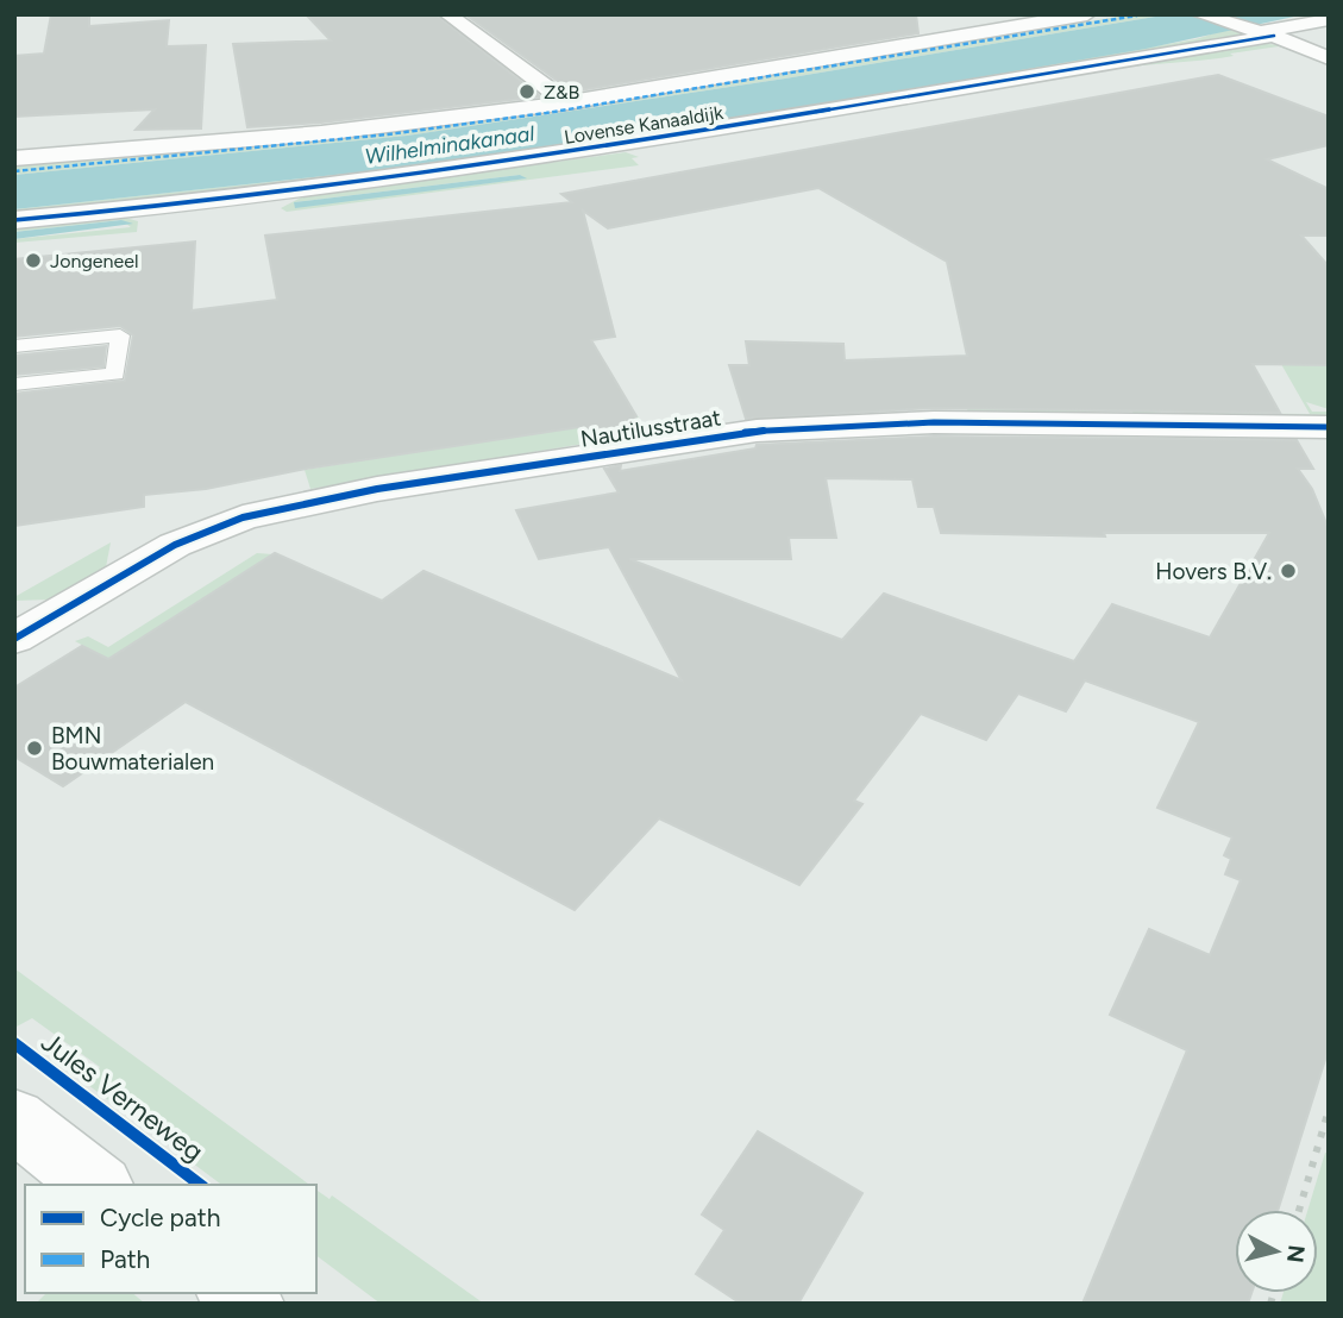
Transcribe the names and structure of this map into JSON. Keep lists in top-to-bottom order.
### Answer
{
  "streets": {
    "street": ["Lovense Kanaaldijk", "Nautilusstraat"],
    "cycle path": ["Jules Verneweg"]
  },
  "water": ["Wilhelminakanaal"],
  "places": [
    "Z&B",
    "Jongeneel",
    "Hovers B.V.",
    "BMN Bouwmaterialen"
  ],
  "legend": ["Cycle path", "Path"],
  "north": "right"
}
